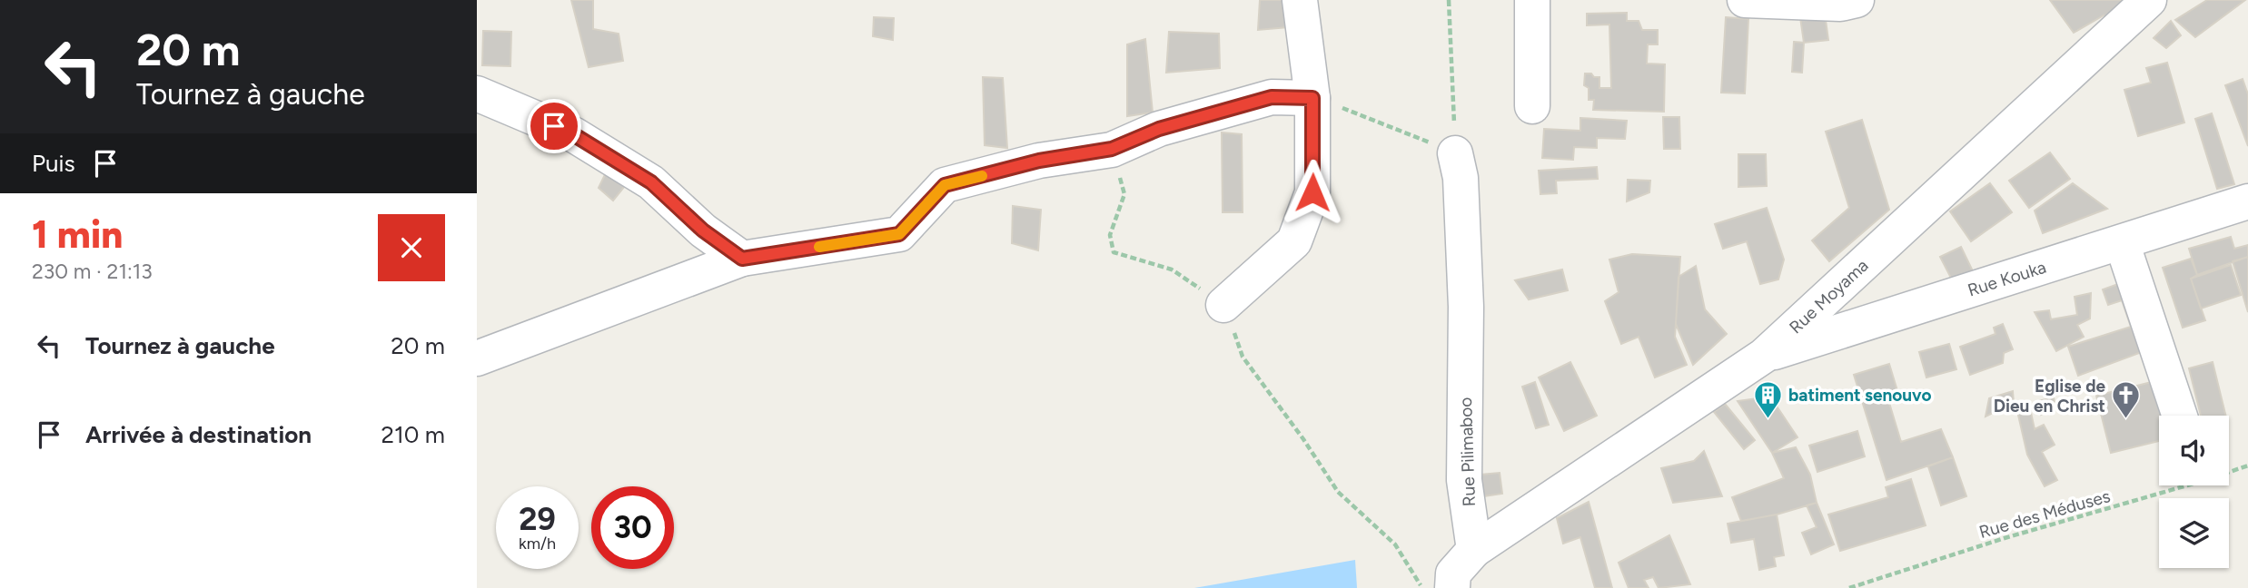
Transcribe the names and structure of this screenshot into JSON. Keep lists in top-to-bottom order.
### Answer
{
  "streets": {
    "street": ["Rue Kouka", "Rue Moyama", "Rue Pilimaboo"],
    "path": ["Rue des Méduses"]
  },
  "crossings": [
    ["Rue Kouka", "Rue Moyama"],
    ["Rue Moyama", "Rue Pilimaboo"]
  ],
  "places": {
    "building": ["batiment senouvo"],
    "church": ["Eglise de Dieu en Christ"]
  },
  "page": {
    "turn": ["20 m", "Tournez à gauche"],
    "then": "Puis",
    "heading": ["1 min", "230 m · 21:13"],
    "list": [
      {
        "name": "Tournez à gauche",
        "value": "20 m"
      },
      {
        "name": "Arrivée à destination",
        "value": "210 m"
      }
    ],
    "speed": "29 km/h",
    "limit": "30"
  }
}
